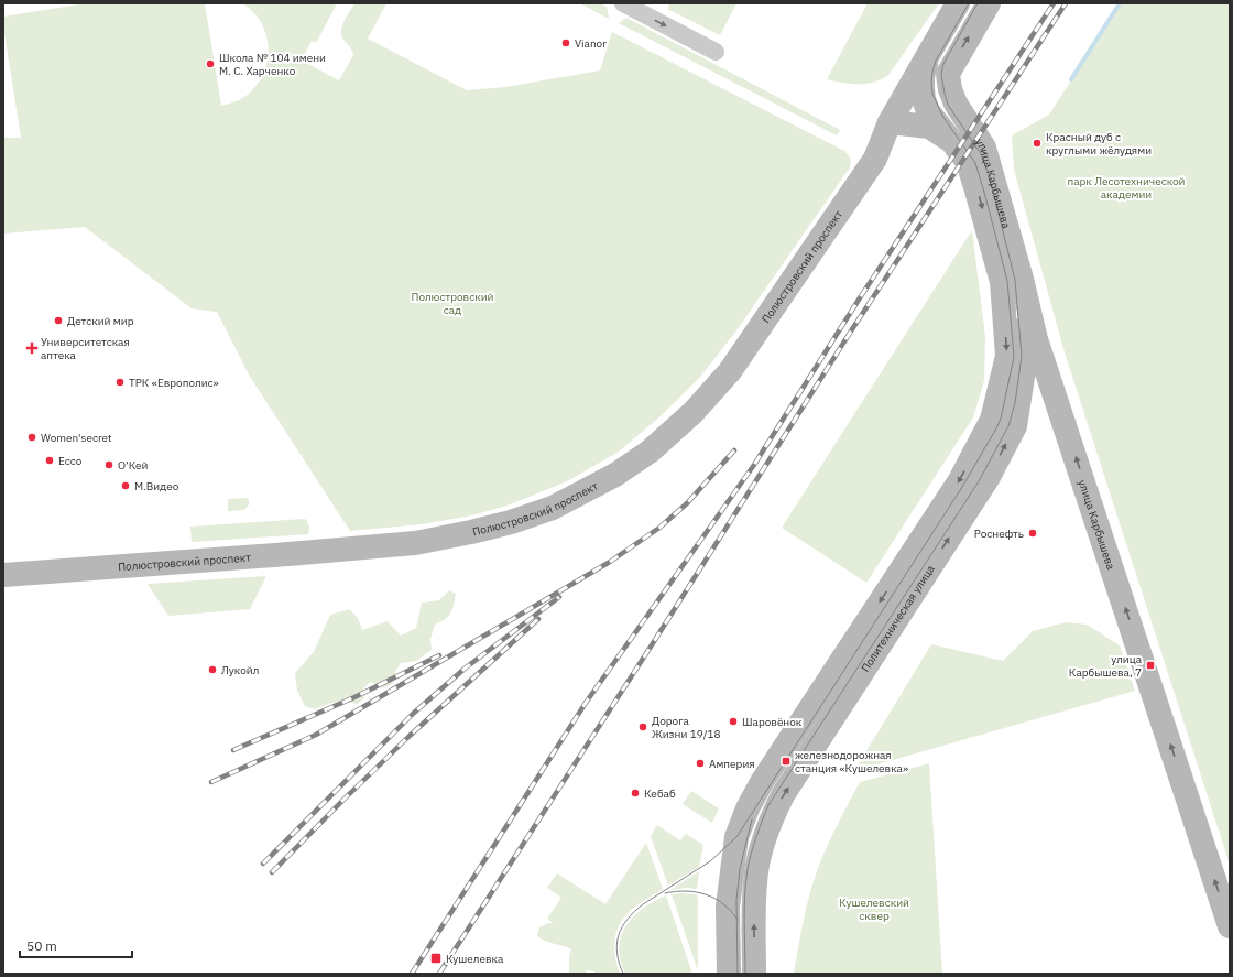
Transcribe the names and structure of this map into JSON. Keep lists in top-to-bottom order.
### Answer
{
  "streets": {
    "main road": ["улица Карбышева", "Полюстровский проспект", "Политехническая улица"]
  },
  "crossings": [
    ["улица Карбышева", "Политехническая улица"]
  ],
  "one_way": ["улица Карбышева"],
  "parks": ["парк Лесотехнической академии", "Полюстровский сад", "Кушелевский сквер"],
  "places": {
    "other": [
      "Vianor",
      "Школа № 104 имени М. С. Харченко",
      "Красный дуб с круглыми жёлудями",
      "Детский мир",
      "ТРК «Европолис»",
      "Women'secret",
      "Ecco",
      "О’Кей",
      "М.Видео",
      "Роснефть",
      "Лукойл",
      "Шаровёнок",
      "Дорога Жизни 19/18",
      "Амперия",
      "Кебаб"
    ],
    "health": ["Университетская аптека"],
    "transit": ["улица Карбышева, 7", "железнодорожная станция «Кушелевка»", "Кушелевка"]
  },
  "scale_bar": "50 m"
}
